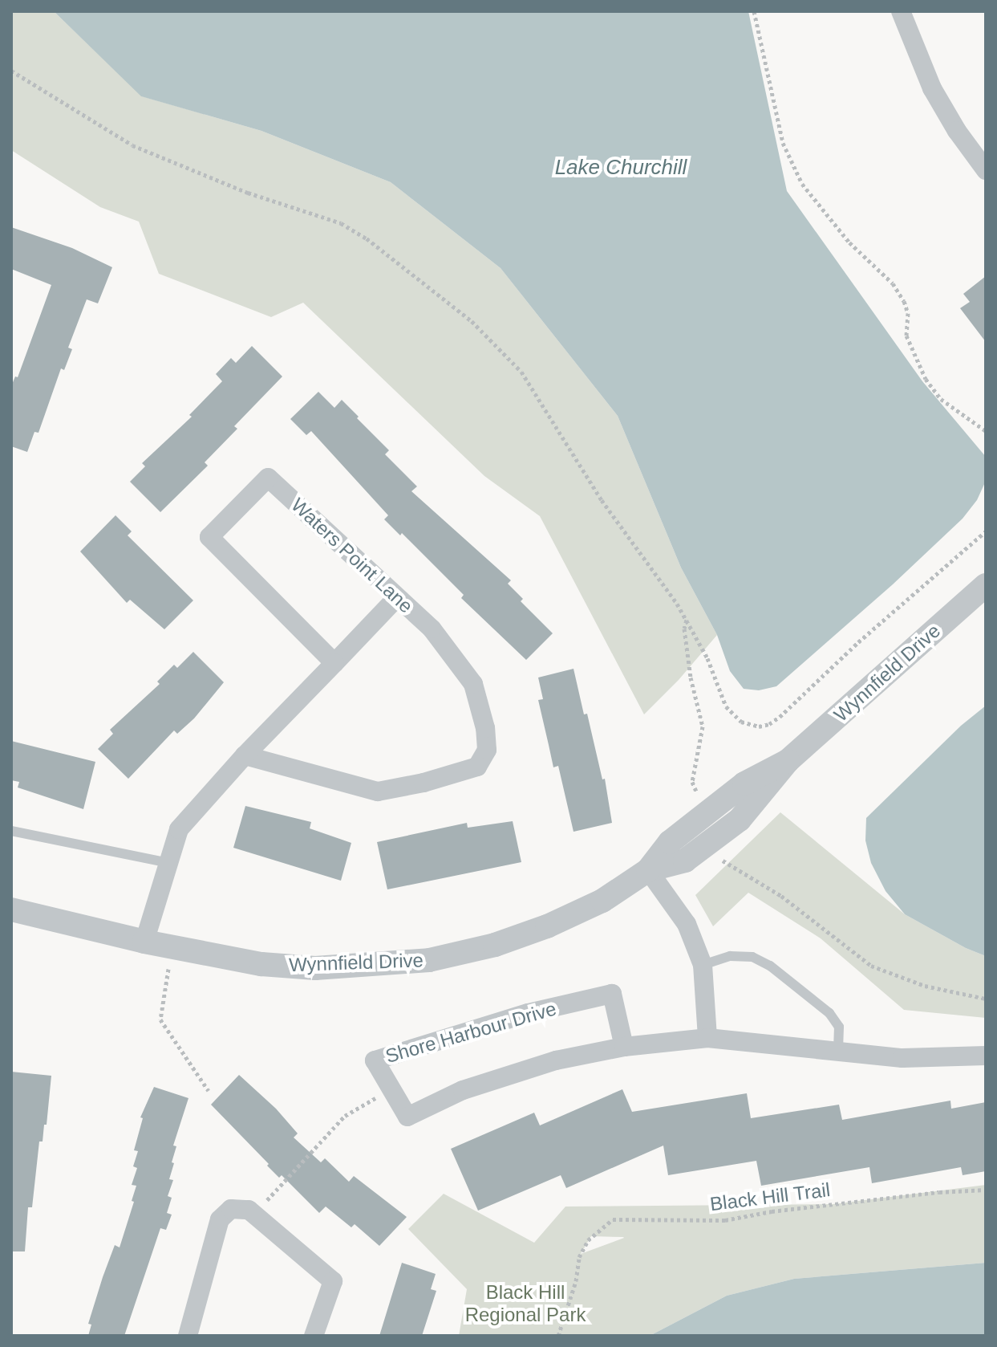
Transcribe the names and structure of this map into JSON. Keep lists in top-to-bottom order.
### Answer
{
  "streets": {
    "street": ["Waters Point Lane", "Wynnfield Drive", "Shore Harbour Drive"],
    "path": ["Black Hill Trail"]
  },
  "water": ["Lake Churchill"],
  "parks": ["Black Hill Regional Park"]
}
